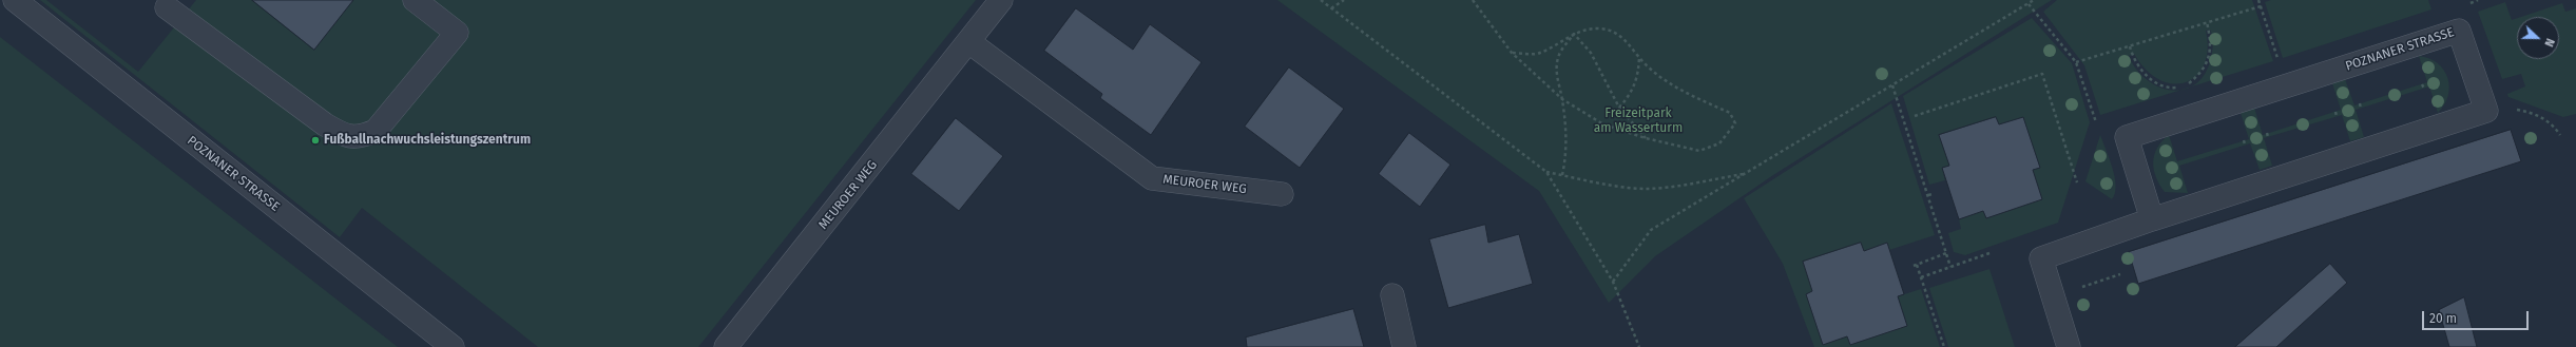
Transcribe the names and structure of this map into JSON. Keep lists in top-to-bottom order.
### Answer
{
  "streets": {
    "street": ["POZNANER STRASSE", "MEUROER WEG"]
  },
  "parks": ["Freizeitpark am Wasserturm"],
  "places": ["Fußballnachwuchsleistungszentrum"],
  "scale_bar": "20 m",
  "north": "right"
}
